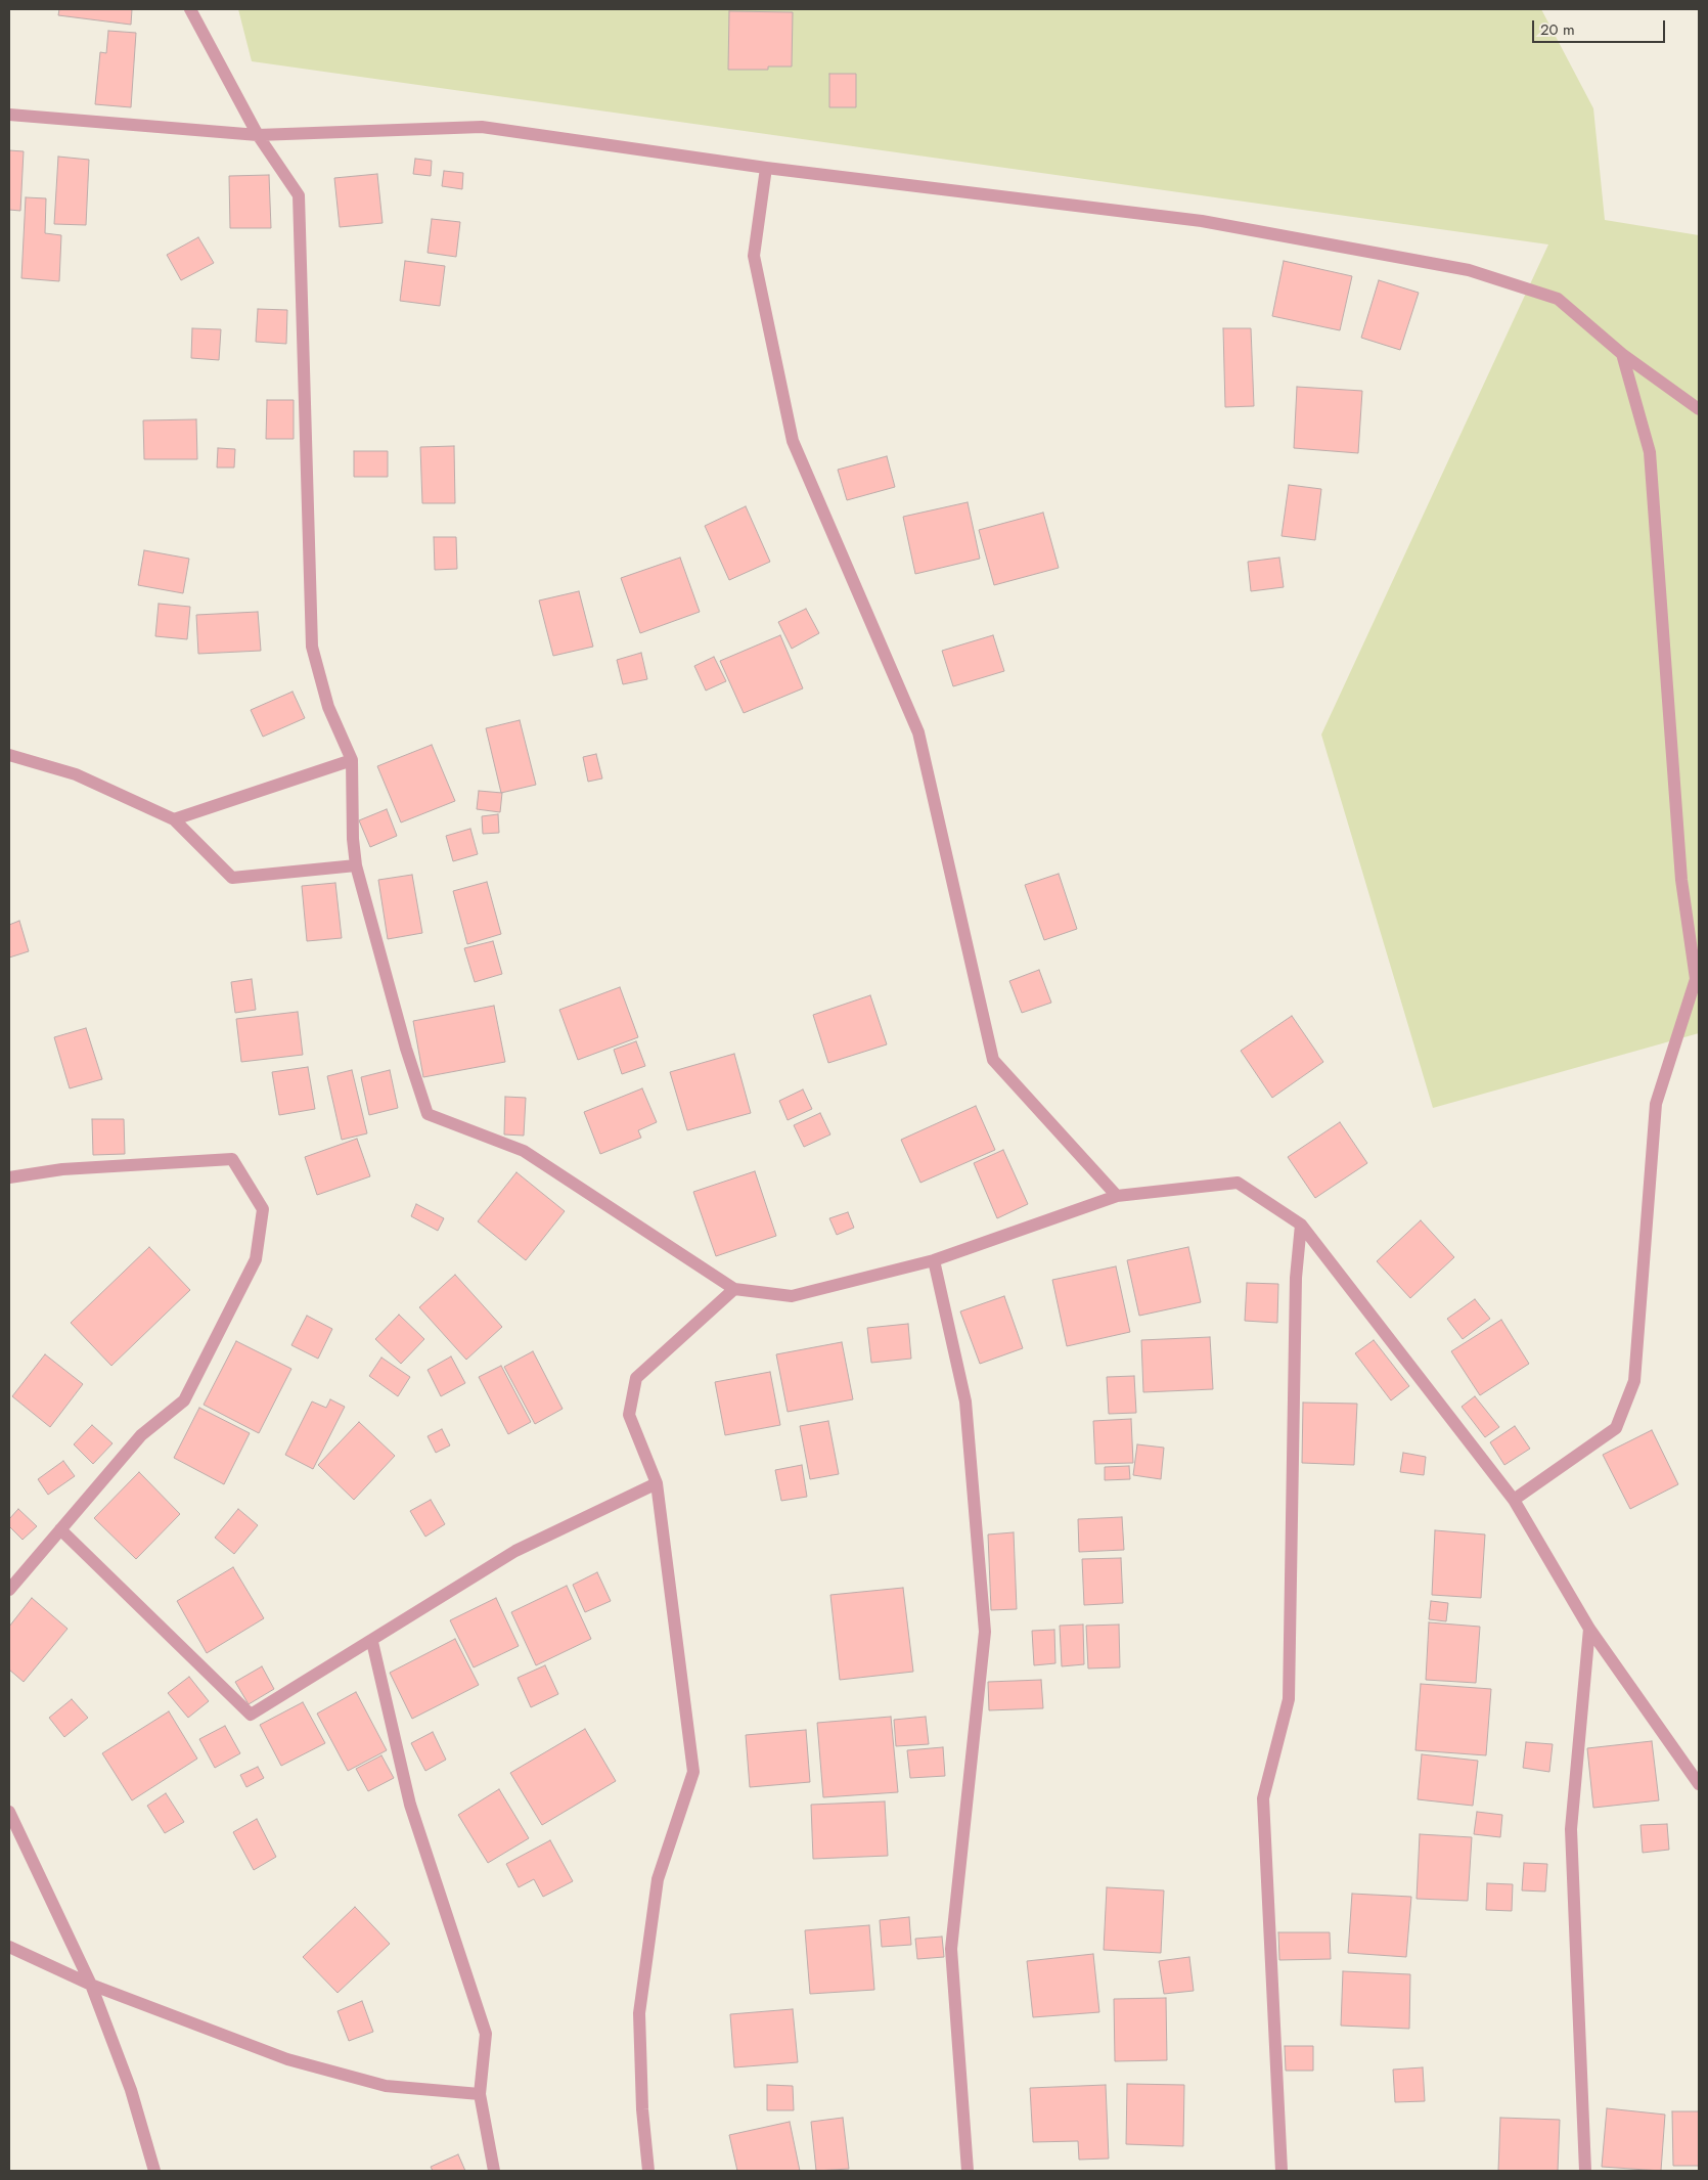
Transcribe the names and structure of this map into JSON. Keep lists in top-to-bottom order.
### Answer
{
  "scale_bar": "20 m"
}
